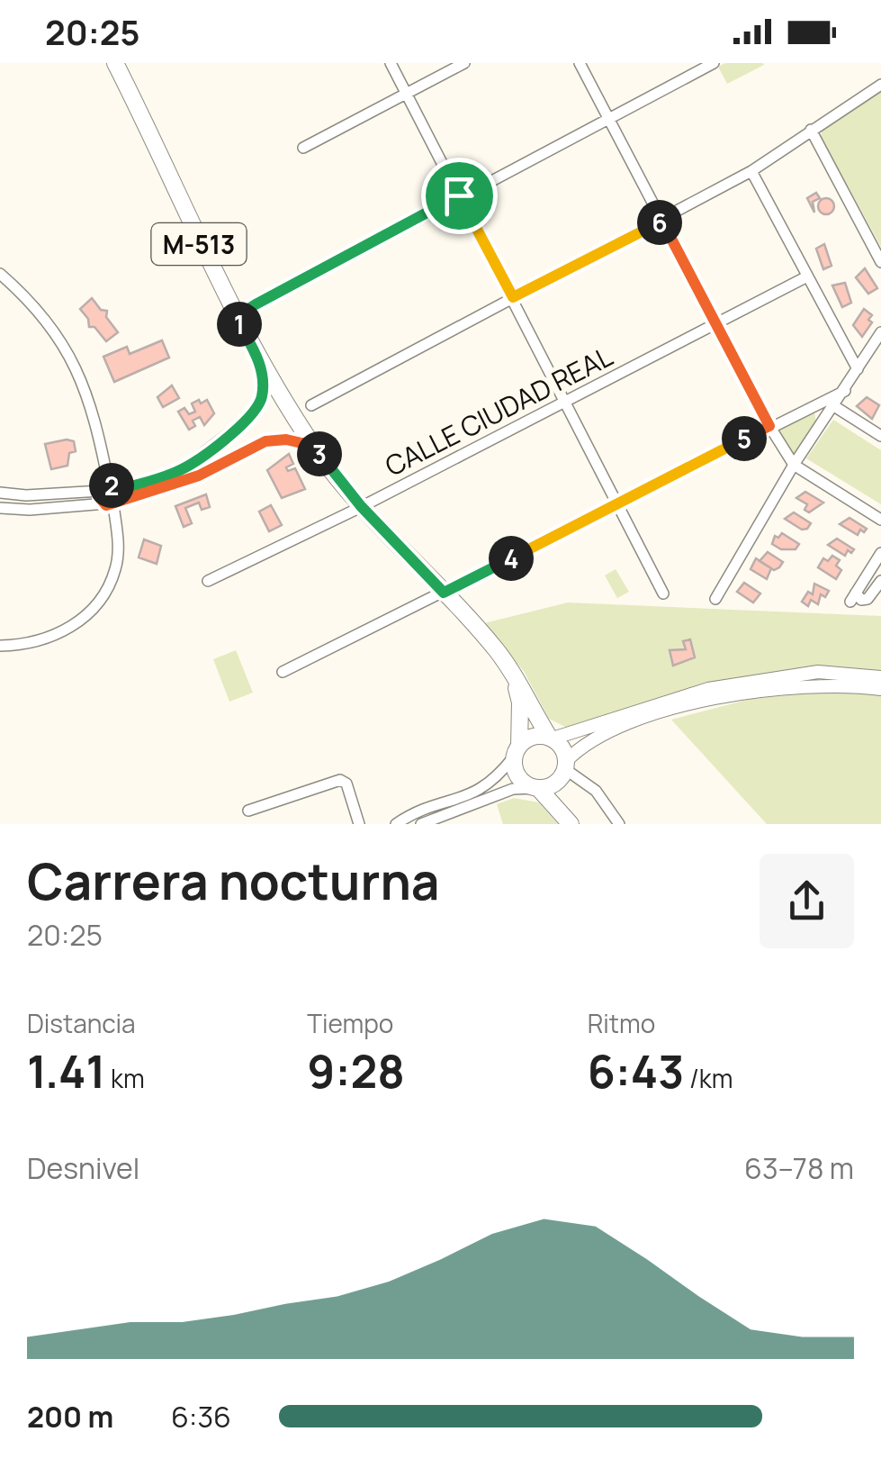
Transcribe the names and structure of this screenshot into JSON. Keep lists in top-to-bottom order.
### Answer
{
  "streets": {
    "main road": ["M-513"],
    "street": ["CALLE CIUDAD REAL"]
  },
  "crossings": [
    ["M-513", "CALLE CIUDAD REAL"]
  ],
  "page": {
    "status": "20:25",
    "pins": [
      "6",
      "1",
      "5",
      "3",
      "2",
      "4"
    ],
    "heading": ["Carrera nocturna", "20:25"],
    "stats": [
      ["Distancia", "1.41 km"],
      ["Tiempo", "9:28"],
      ["Ritmo", "6:43 /km"]
    ],
    "chart": ["Desnivel", "63–78 m"],
    "list": [
      {
        "name": "200 m",
        "note": "6:36"
      }
    ]
  }
}
